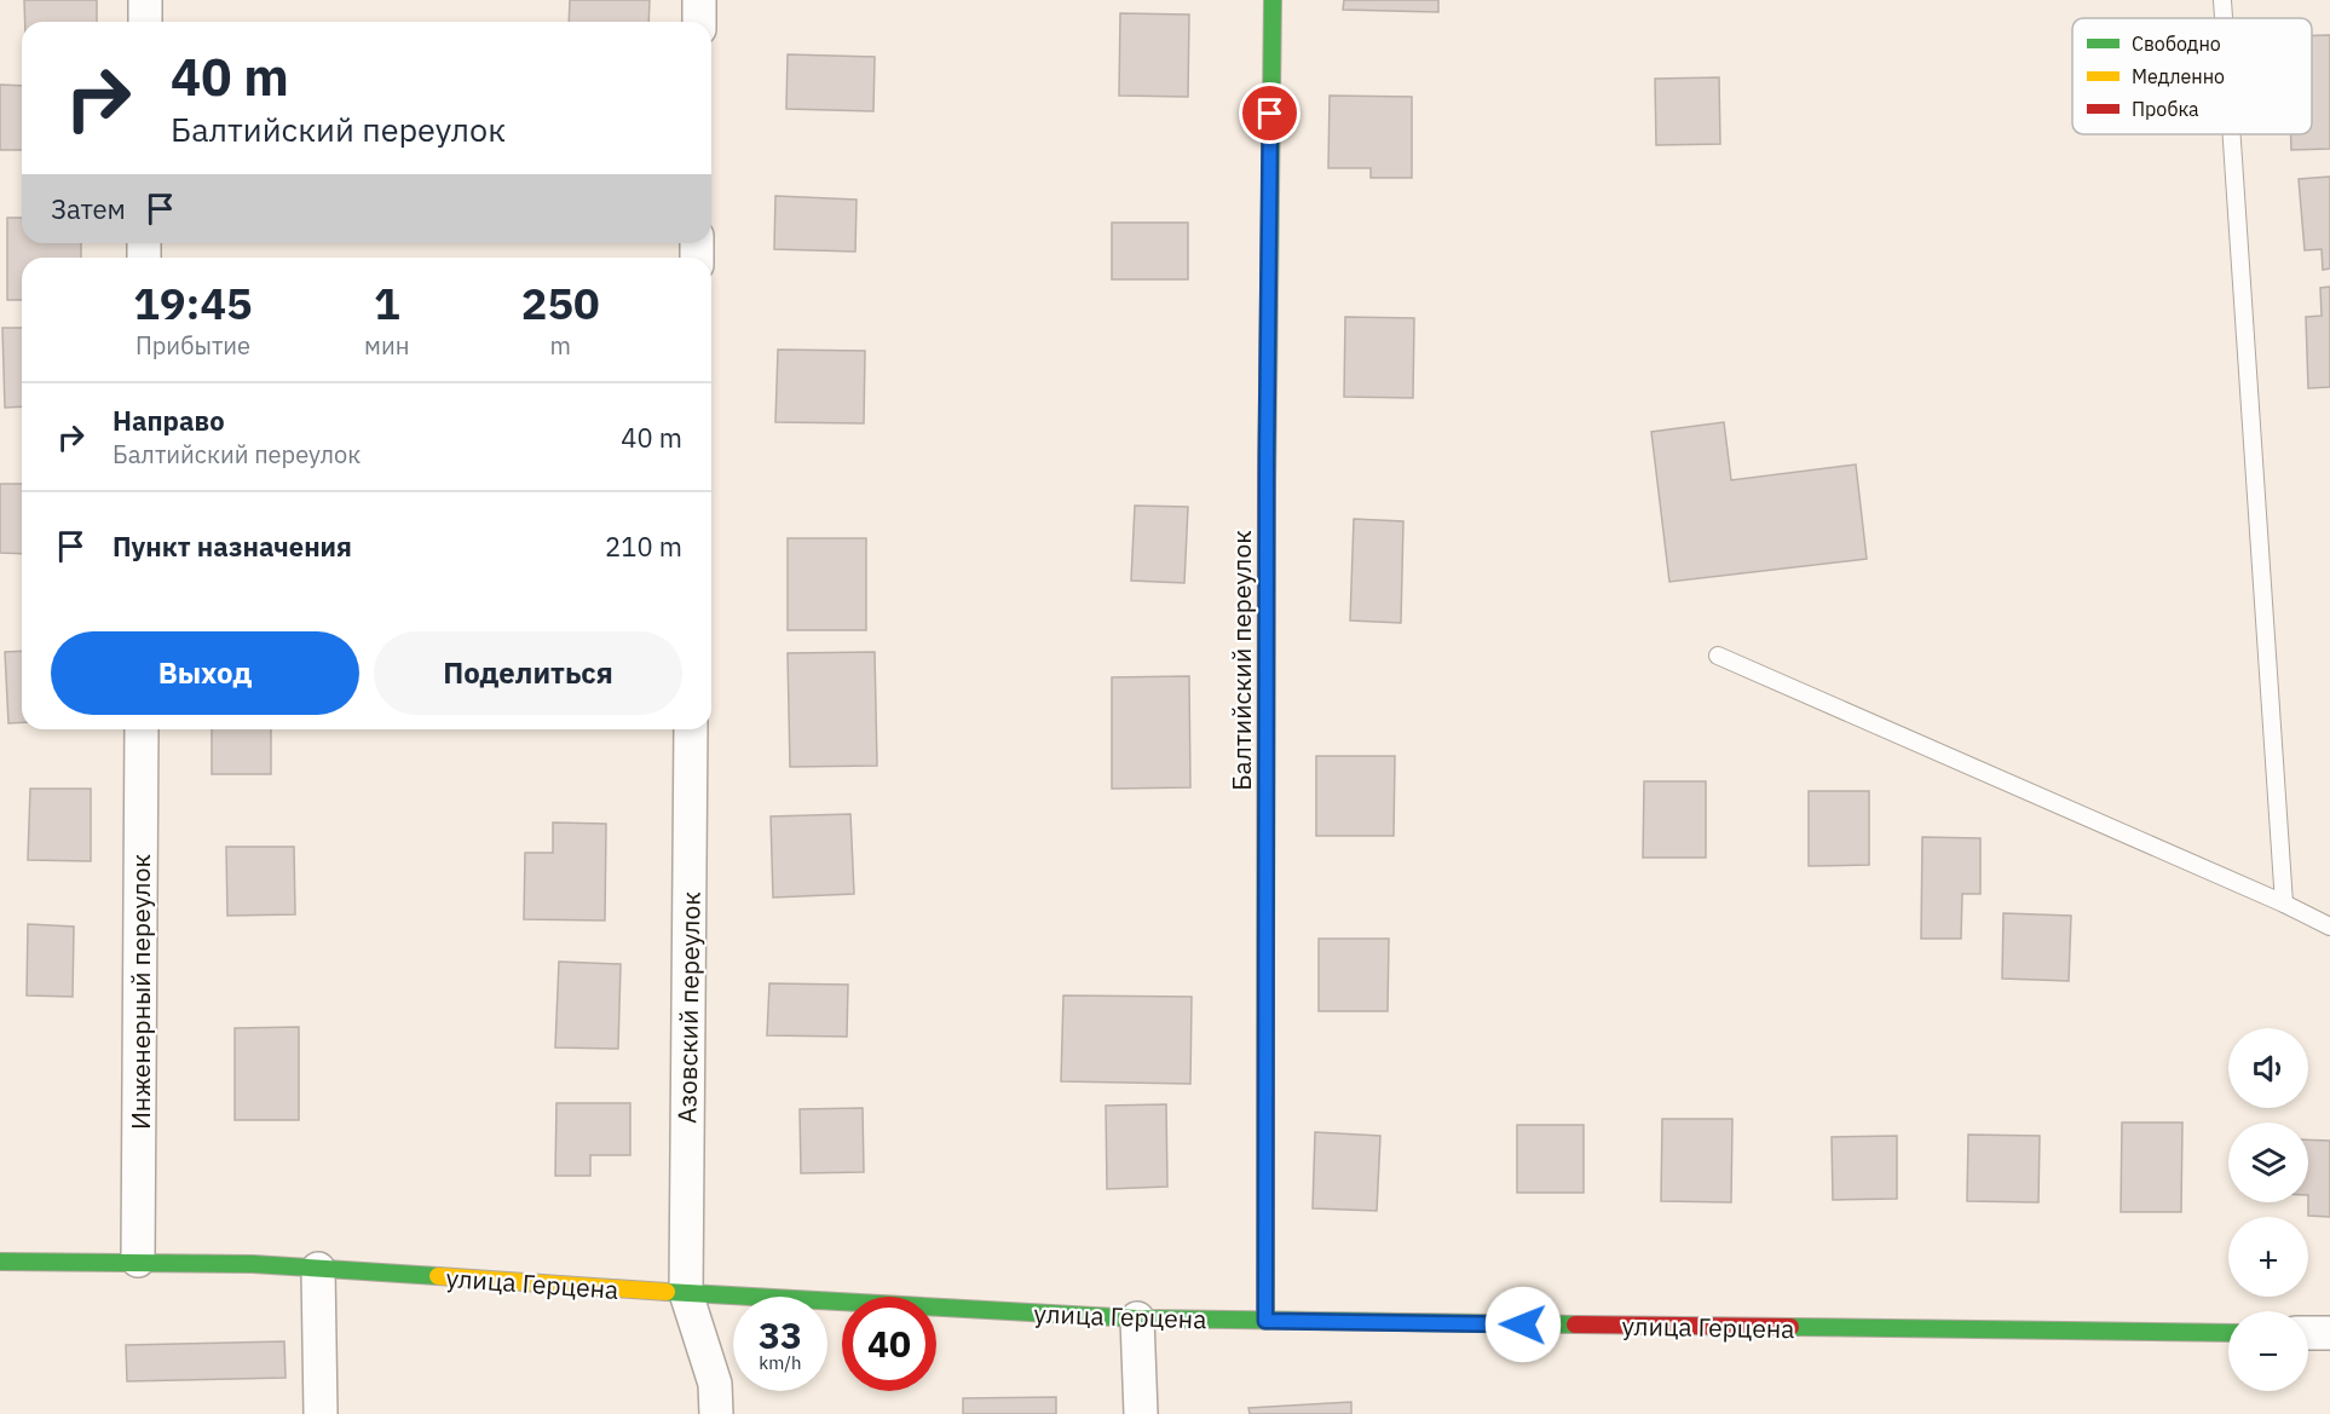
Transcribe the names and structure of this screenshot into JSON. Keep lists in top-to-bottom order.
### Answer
{
  "streets": {
    "street": [
      "Балтийский переулок",
      "Инженерный переулок",
      "Азовский переулок",
      "улица Герцена"
    ]
  },
  "crossings": [
    ["Балтийский переулок", "улица Герцена"],
    ["Инженерный переулок", "улица Герцена"],
    ["Азовский переулок", "улица Герцена"]
  ],
  "legend": ["Свободно", "Медленно", "Пробка"],
  "page": {
    "turn": ["40 m", "Балтийский переулок"],
    "then": "Затем",
    "eta": [
      "19:45",
      "Прибытие",
      "1",
      "мин",
      "250",
      "m"
    ],
    "list": [
      {
        "name": "Направо",
        "note": "Балтийский переулок",
        "value": "40 m"
      },
      {
        "name": "Пункт назначения",
        "value": "210 m"
      }
    ],
    "buttons": ["Выход", "Поделиться"],
    "map_buttons": ["+", "−"],
    "speed": "33 km/h",
    "limit": "40"
  }
}
